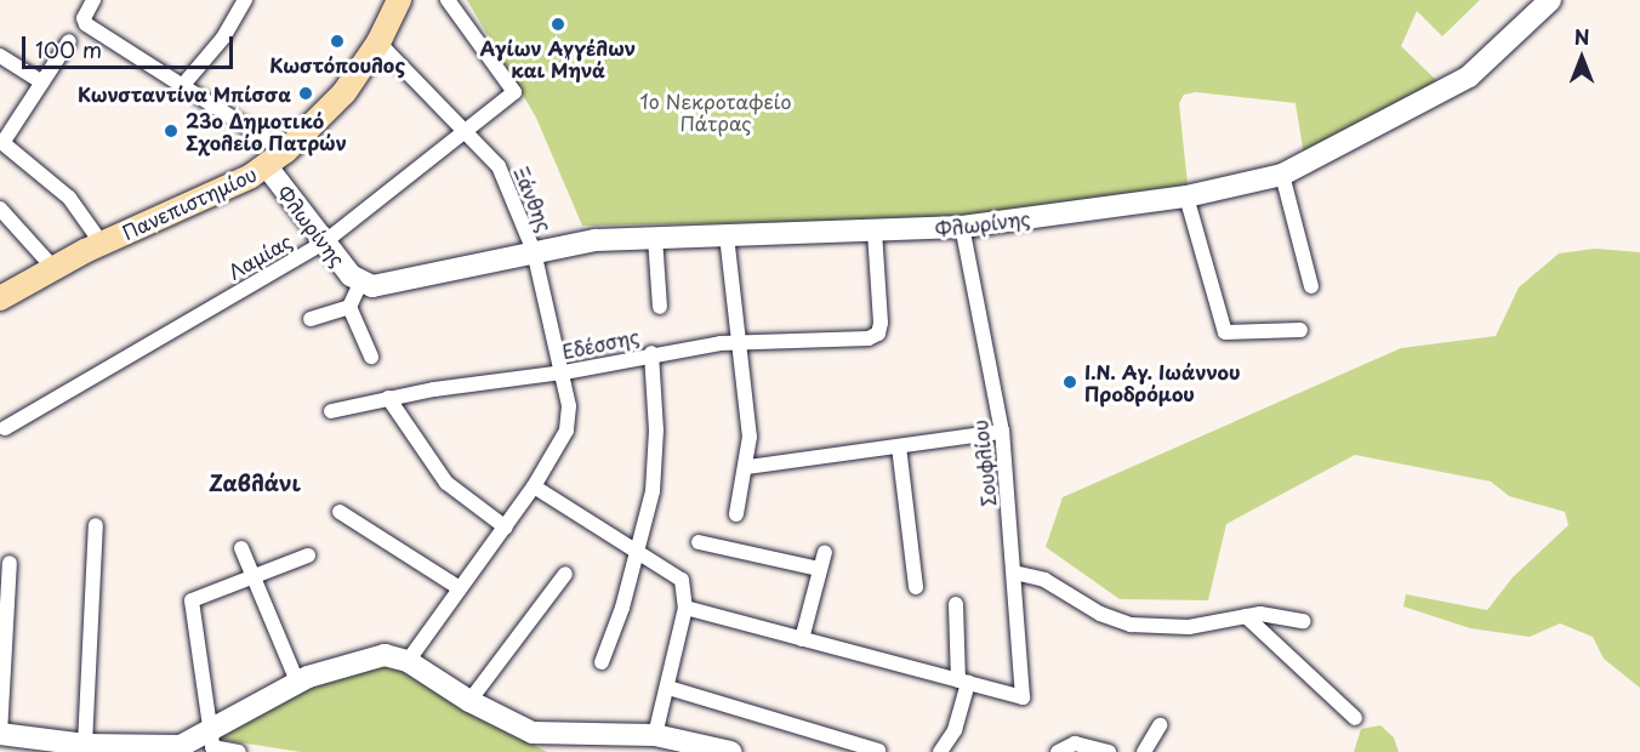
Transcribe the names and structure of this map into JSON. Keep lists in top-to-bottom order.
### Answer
{
  "streets": {
    "main road": ["Πανεπιστημίου"],
    "street": [
      "Ξάνθης",
      "Φλωρίνης",
      "Λαμίας",
      "Εδέσσης",
      "Σουφλίου"
    ]
  },
  "crossings": [
    ["Ξάνθης", "Πανεπιστημίου"],
    ["Ξάνθης", "Φλωρίνης"],
    ["Ξάνθης", "Λαμίας"],
    ["Ξάνθης", "Εδέσσης"],
    ["Πανεπιστημίου", "Φλωρίνης"],
    ["Φλωρίνης", "Λαμίας"],
    ["Φλωρίνης", "Εδέσσης"],
    ["Φλωρίνης", "Σουφλίου"]
  ],
  "districts": ["Ζαβλάνι"],
  "parks": ["1o Νεκροταφείο Πάτρας"],
  "places": [
    "Αγίων Αγγέλων και Μηνά",
    "Κωστόπουλος",
    "Κωνσταντίνα Μπίσσα",
    "23ο Δημοτικό Σχολείο Πατρών",
    "Ι.Ν. Αγ. Ιωάννου Προδρόμου"
  ],
  "scale_bar": "100 m",
  "north": "top"
}
